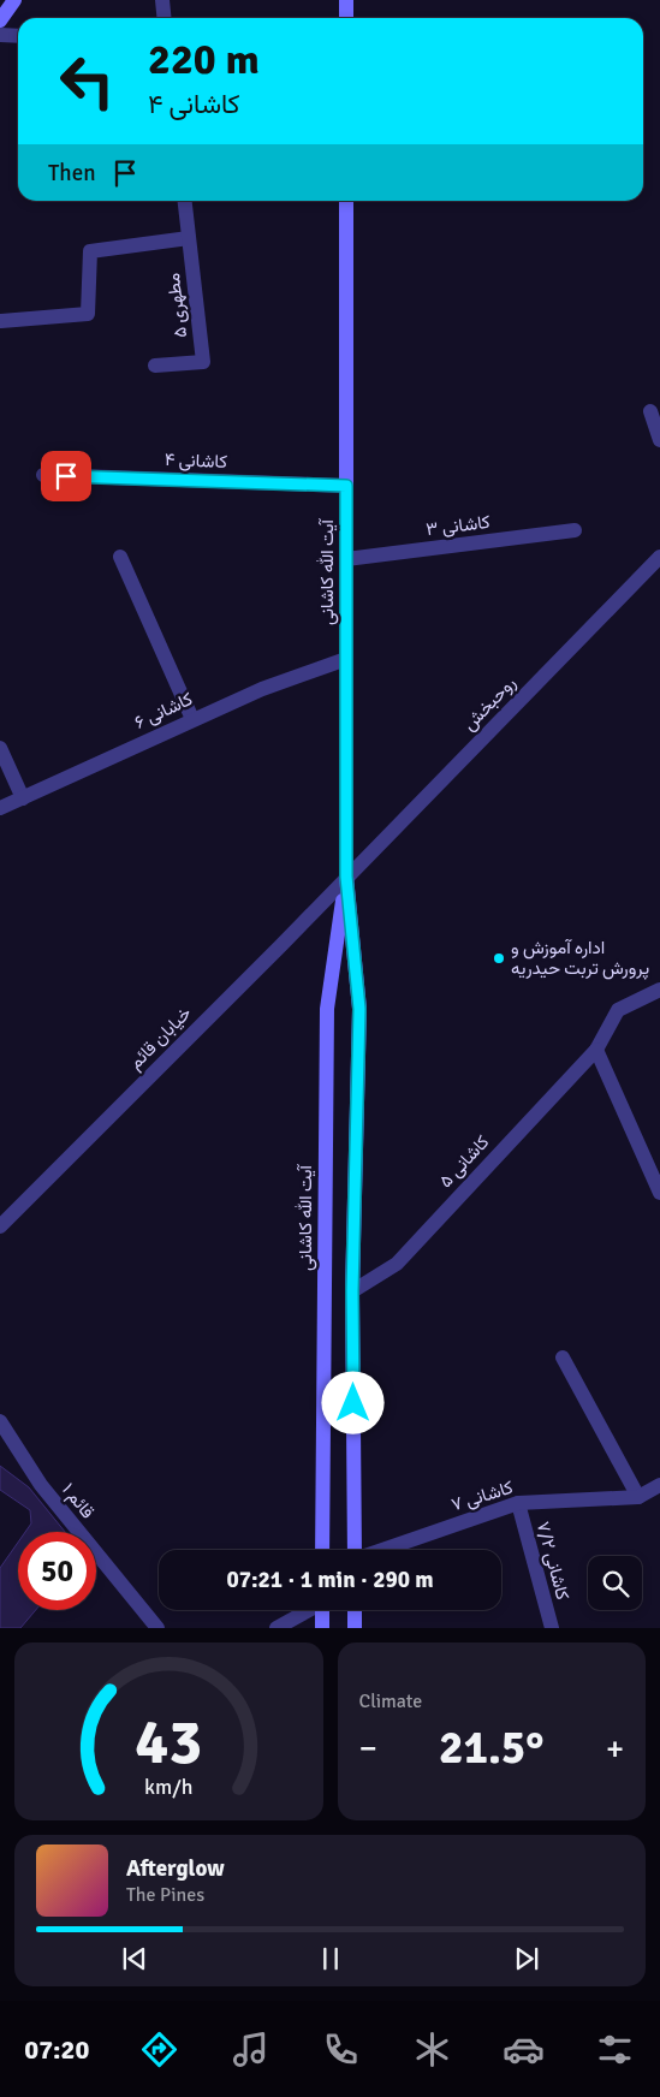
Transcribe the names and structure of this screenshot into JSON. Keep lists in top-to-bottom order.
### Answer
{
  "streets": {
    "main road": ["آیت الله کاشانی"],
    "street": [
      "مطهری ۵",
      "کاشانی ۴",
      "کاشانی ۳",
      "روحبخش",
      "کاشانی ۶",
      "خیابان قائم",
      "کاشانی ۵",
      "کاشانی ۷",
      "قائم ۱",
      "کاشانی ۷/۲"
    ]
  },
  "crossings": [
    ["کاشانی ۴", "آیت الله کاشانی"],
    ["کاشانی ۳", "آیت الله کاشانی"],
    ["آیت الله کاشانی", "روحبخش"],
    ["آیت الله کاشانی", "کاشانی ۶"],
    ["آیت الله کاشانی", "خیابان قائم"],
    ["آیت الله کاشانی", "کاشانی ۵"],
    ["روحبخش", "خیابان قائم"],
    ["کاشانی ۷", "کاشانی ۷/۲"]
  ],
  "places": ["اداره آموزش و پرورش تربت حیدریه"],
  "page": {
    "turn": ["220 m", "کاشانی ۴"],
    "then": "Then",
    "limit": "50",
    "trip": "07:21 · 1 min · 290 m",
    "tile": "Climate",
    "heat": ["−", "21.5°", "+"],
    "song": ["Afterglow", "The Pines"],
    "tabs": "07:20",
    "gauge": ["43", "km/h"]
  }
}
